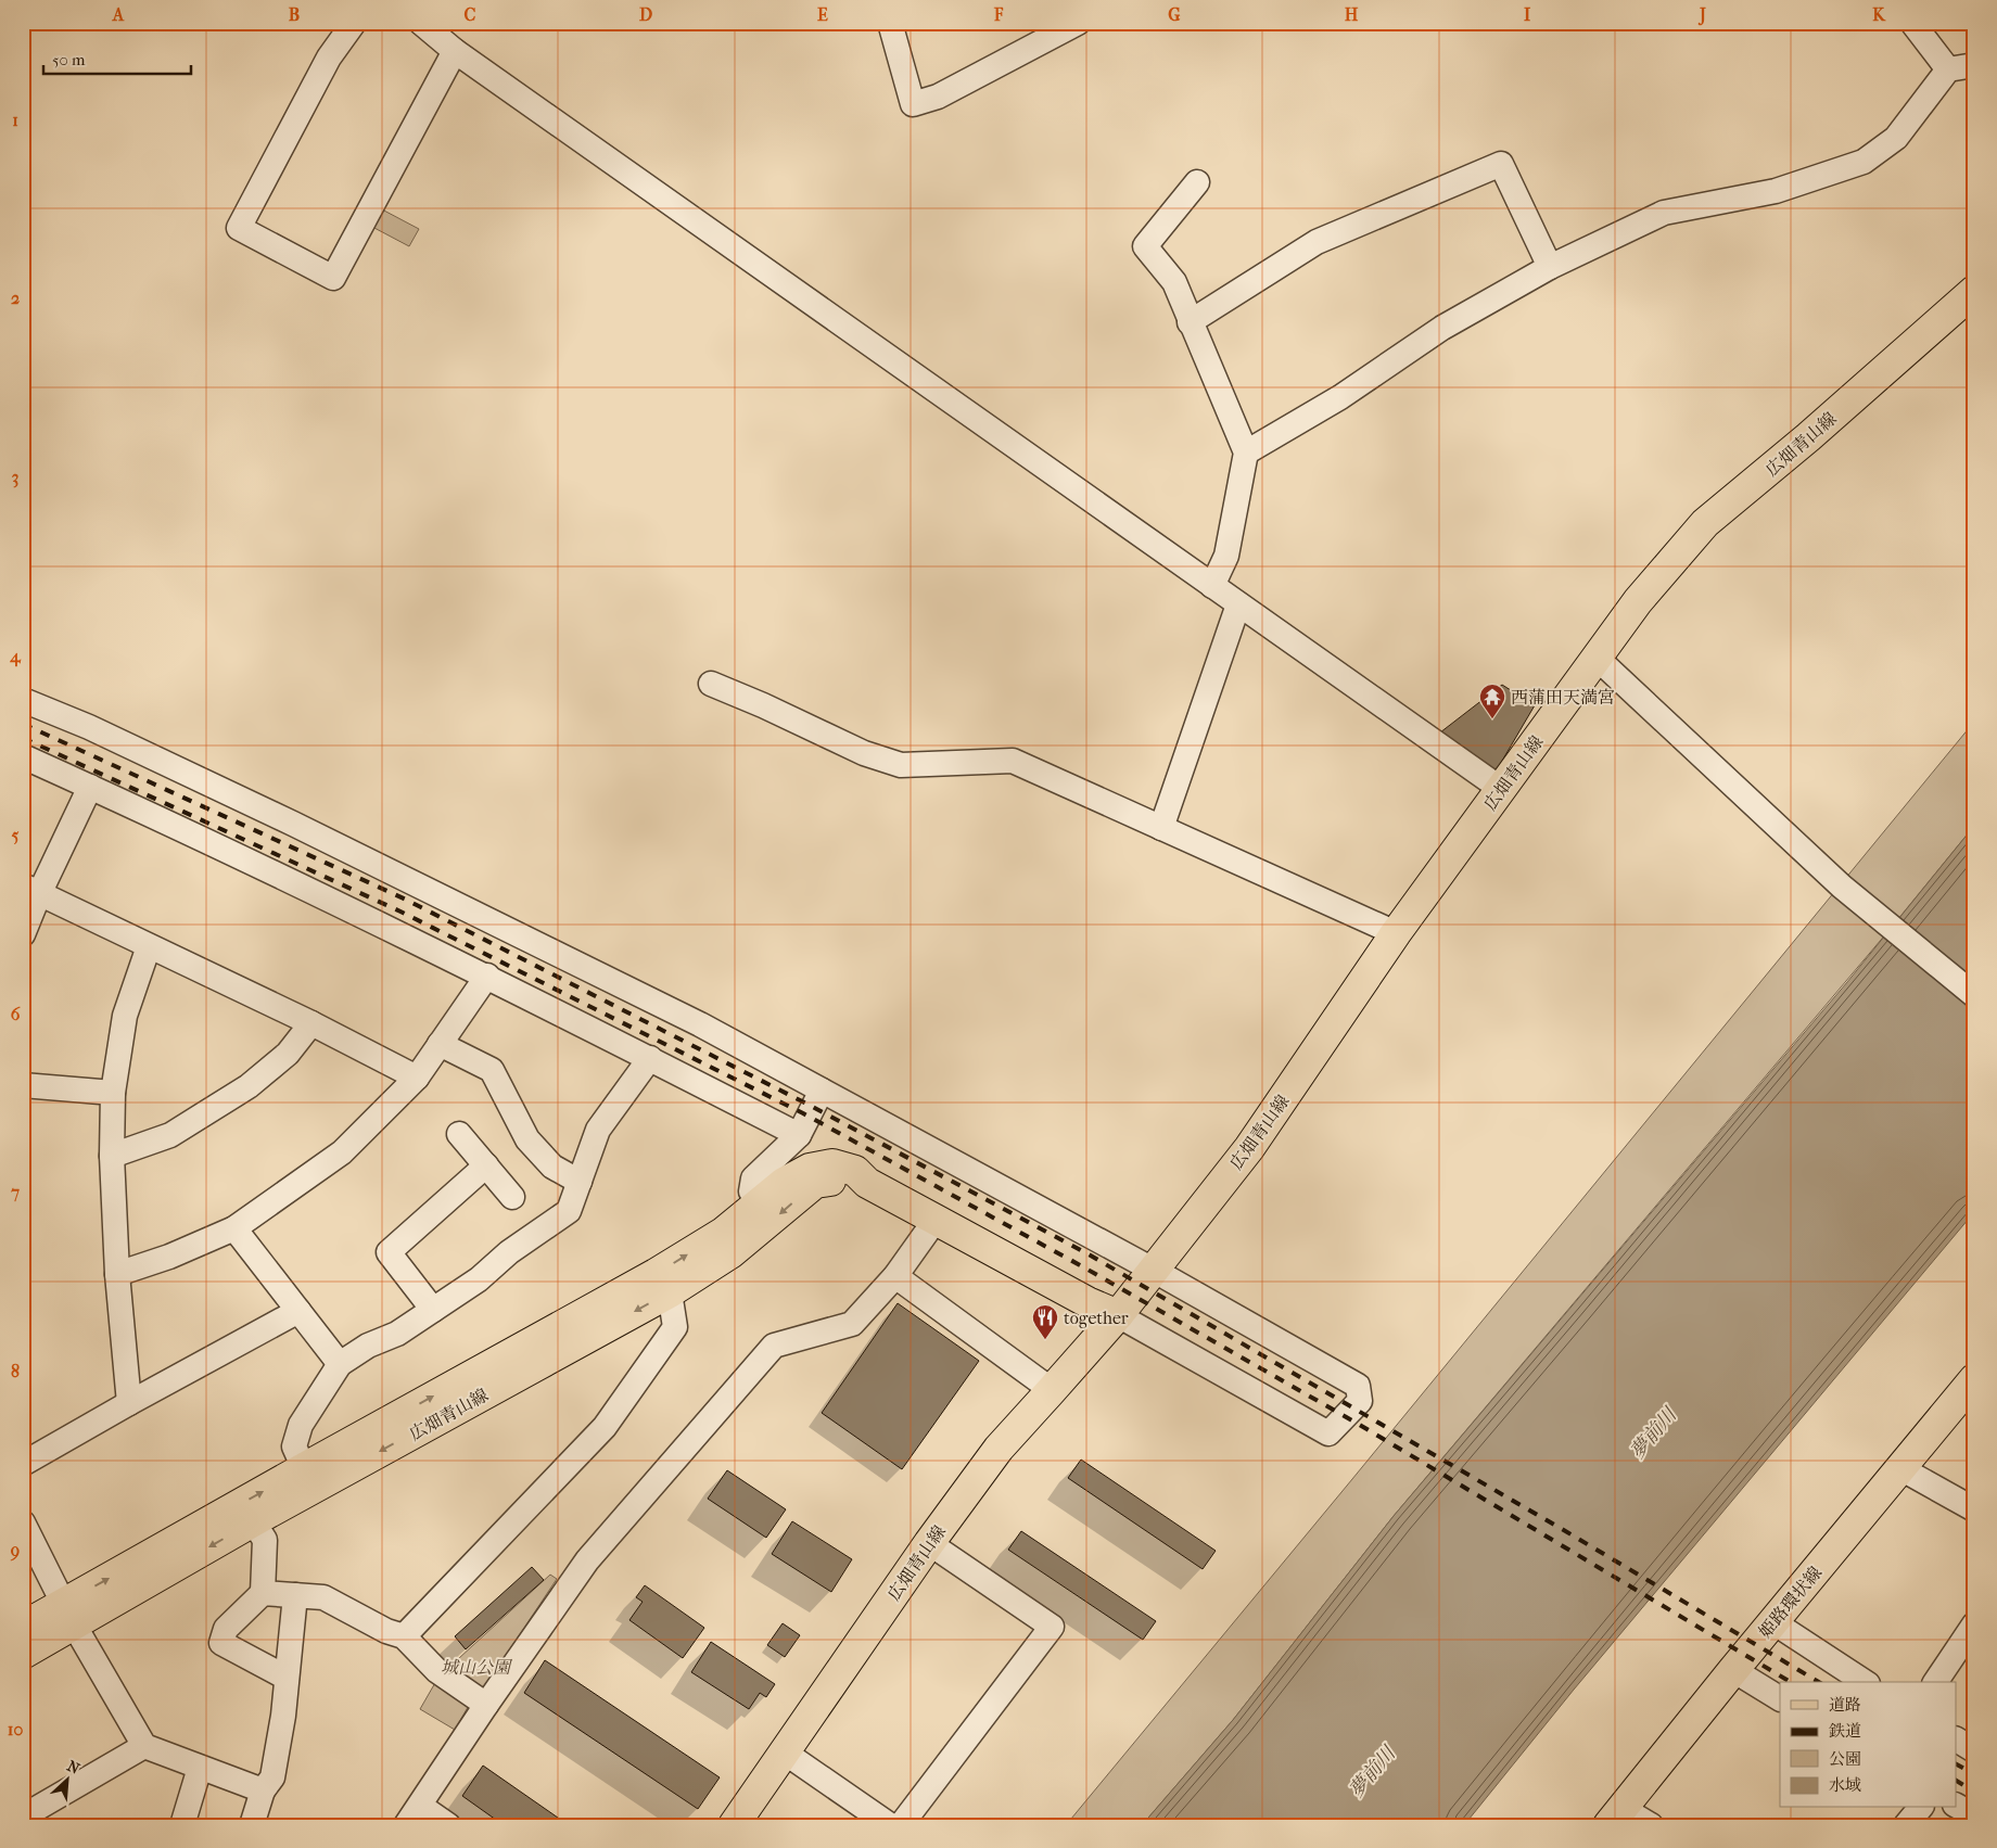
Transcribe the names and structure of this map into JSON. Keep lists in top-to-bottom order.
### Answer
{
  "streets": {
    "main road": ["広畑青山線", "姫路環状線"]
  },
  "water": ["夢前川"],
  "parks": ["城山公園"],
  "places": {
    "temple": ["西蒲田天満宮"],
    "restaurant": ["together"]
  },
  "legend": [
    "道路",
    "鉄道",
    "公園",
    "水域"
  ],
  "scale_bar": "50 m",
  "north": "top right",
  "grid": {
    "columns": [
      "A",
      "B",
      "C",
      "D",
      "E",
      "F",
      "G",
      "H",
      "I",
      "J",
      "K"
    ],
    "rows": [
      "1",
      "2",
      "3",
      "4",
      "5",
      "6",
      "7",
      "8",
      "9",
      "10"
    ]
  }
}
